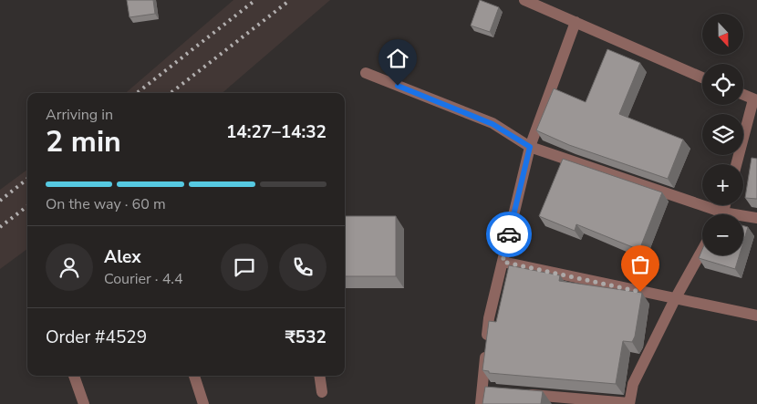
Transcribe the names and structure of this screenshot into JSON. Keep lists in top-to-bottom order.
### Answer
{
  "north": "bottom",
  "page": {
    "map_buttons": ["+", "−"],
    "heading": ["2 min", "Arriving in", "14:27–14:32"],
    "panel": [
      "Alex",
      "Courier · 4.4",
      "Order #4529",
      "₹532"
    ],
    "bar": "On the way · 60 m"
  }
}
